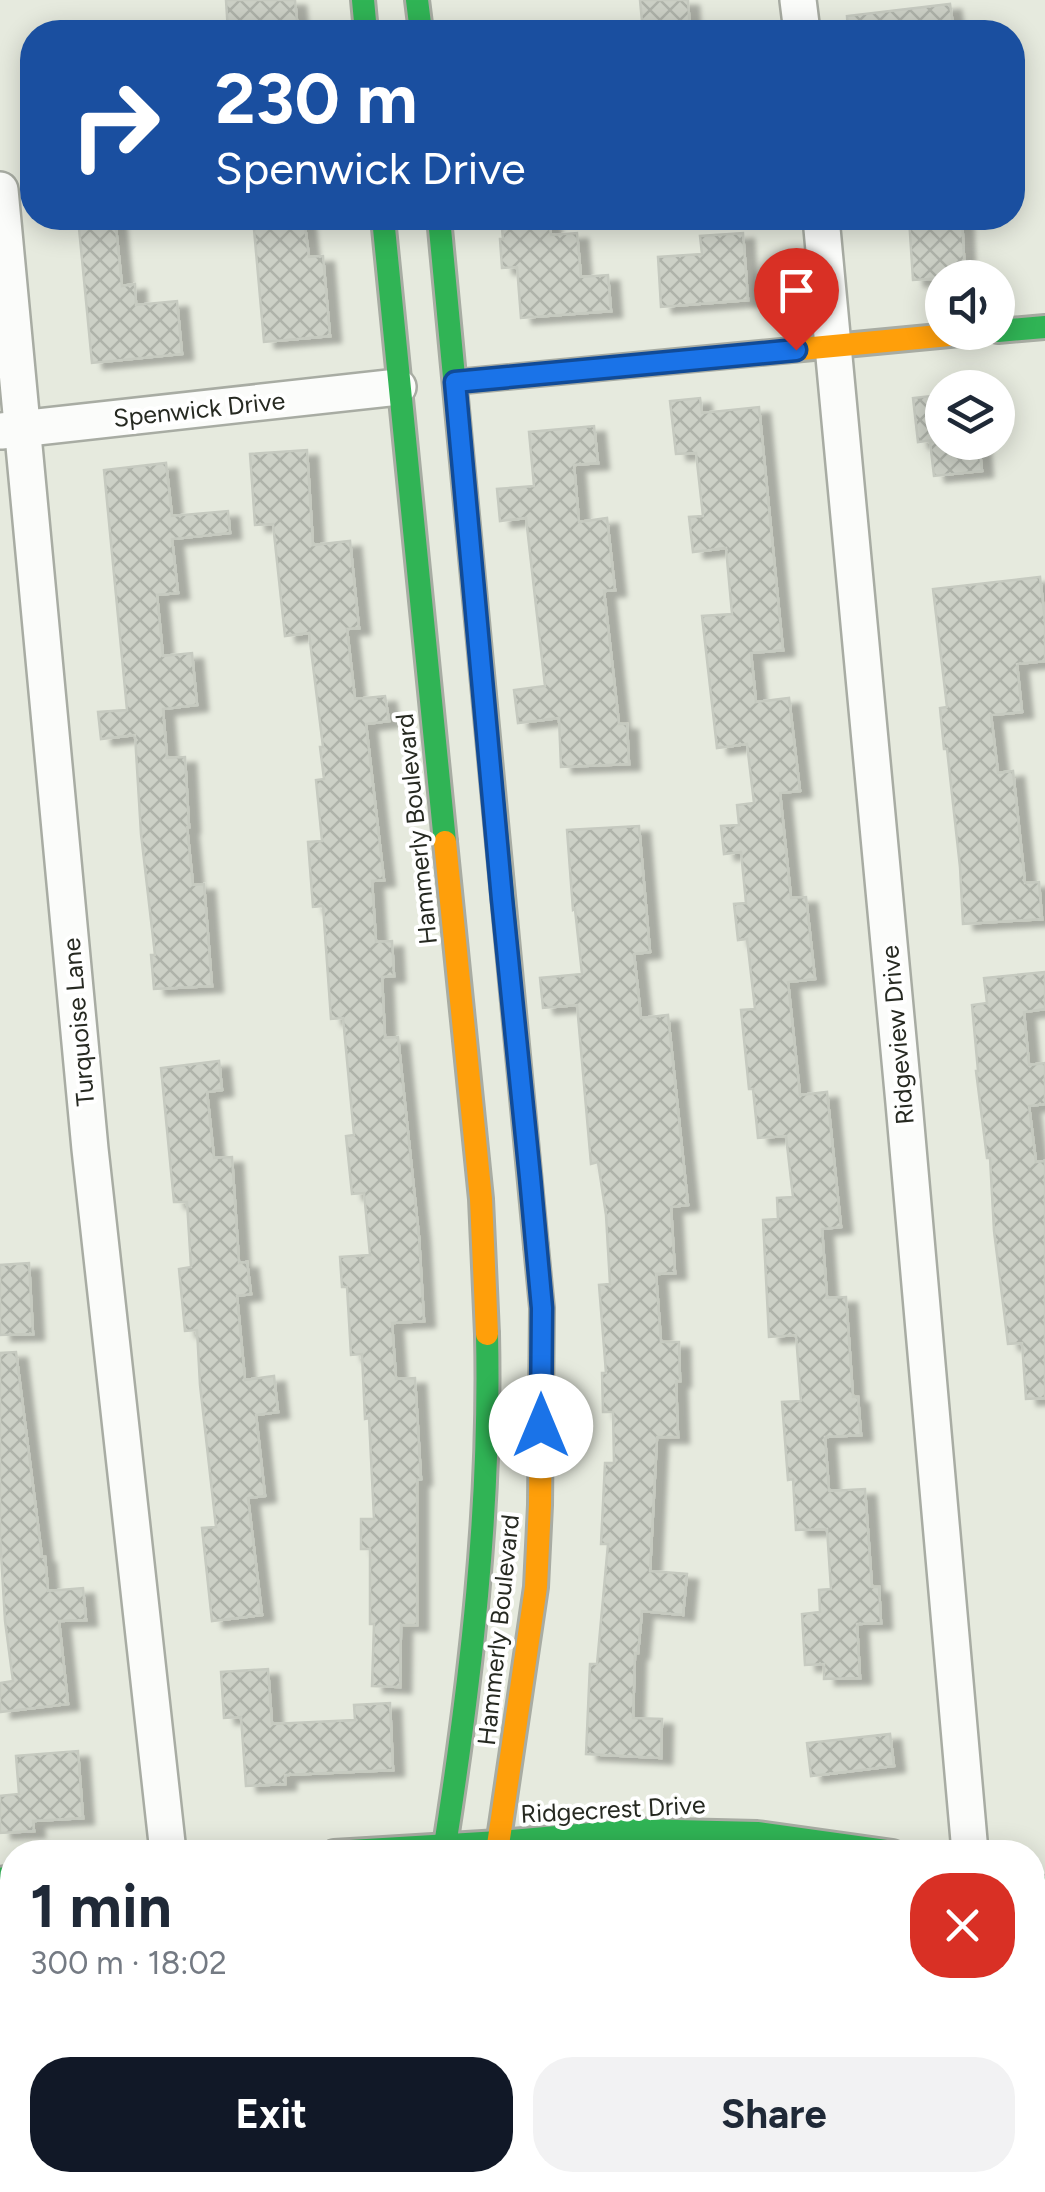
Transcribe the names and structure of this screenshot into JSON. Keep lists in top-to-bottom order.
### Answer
{
  "streets": {
    "main road": ["Hammerly Boulevard", "Ridgecrest Drive"],
    "street": ["Spenwick Drive", "Turquoise Lane", "Ridgeview Drive"]
  },
  "crossings": [
    ["Spenwick Drive", "Hammerly Boulevard"],
    ["Spenwick Drive", "Turquoise Lane"]
  ],
  "page": {
    "turn": ["230 m", "Spenwick Drive"],
    "heading": ["1 min", "300 m · 18:02"],
    "buttons": ["Exit", "Share"]
  }
}
